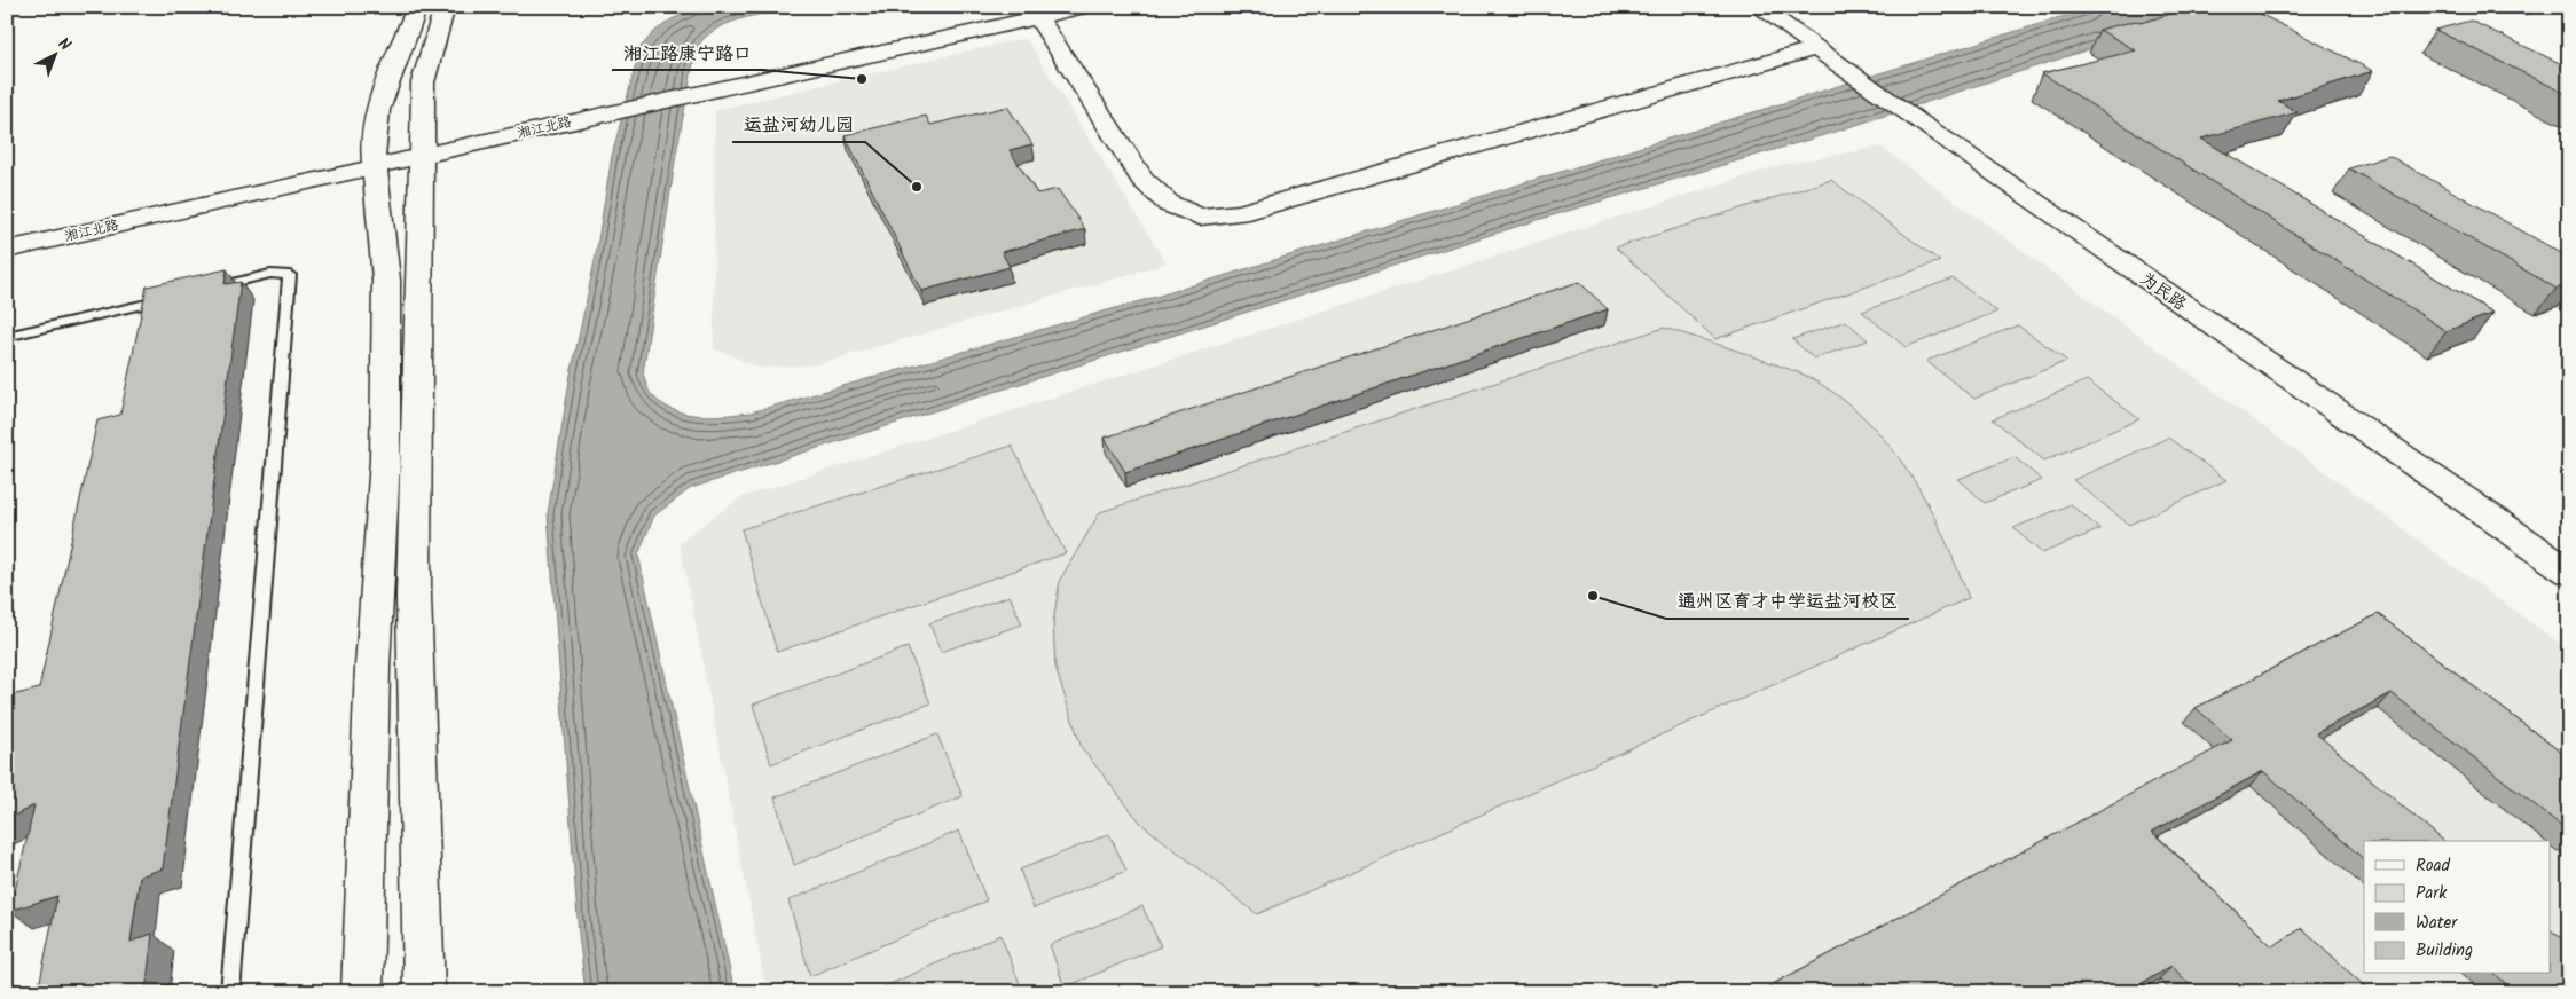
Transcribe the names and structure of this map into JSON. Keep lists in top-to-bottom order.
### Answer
{
  "streets": {
    "street": ["湘江北路", "为民路"]
  },
  "places": ["湘江路康宁路口", "运盐河幼儿园", "通州区育才中学运盐河校区"],
  "legend": [
    "Road",
    "Park",
    "Water",
    "Building"
  ],
  "north": "top right"
}
